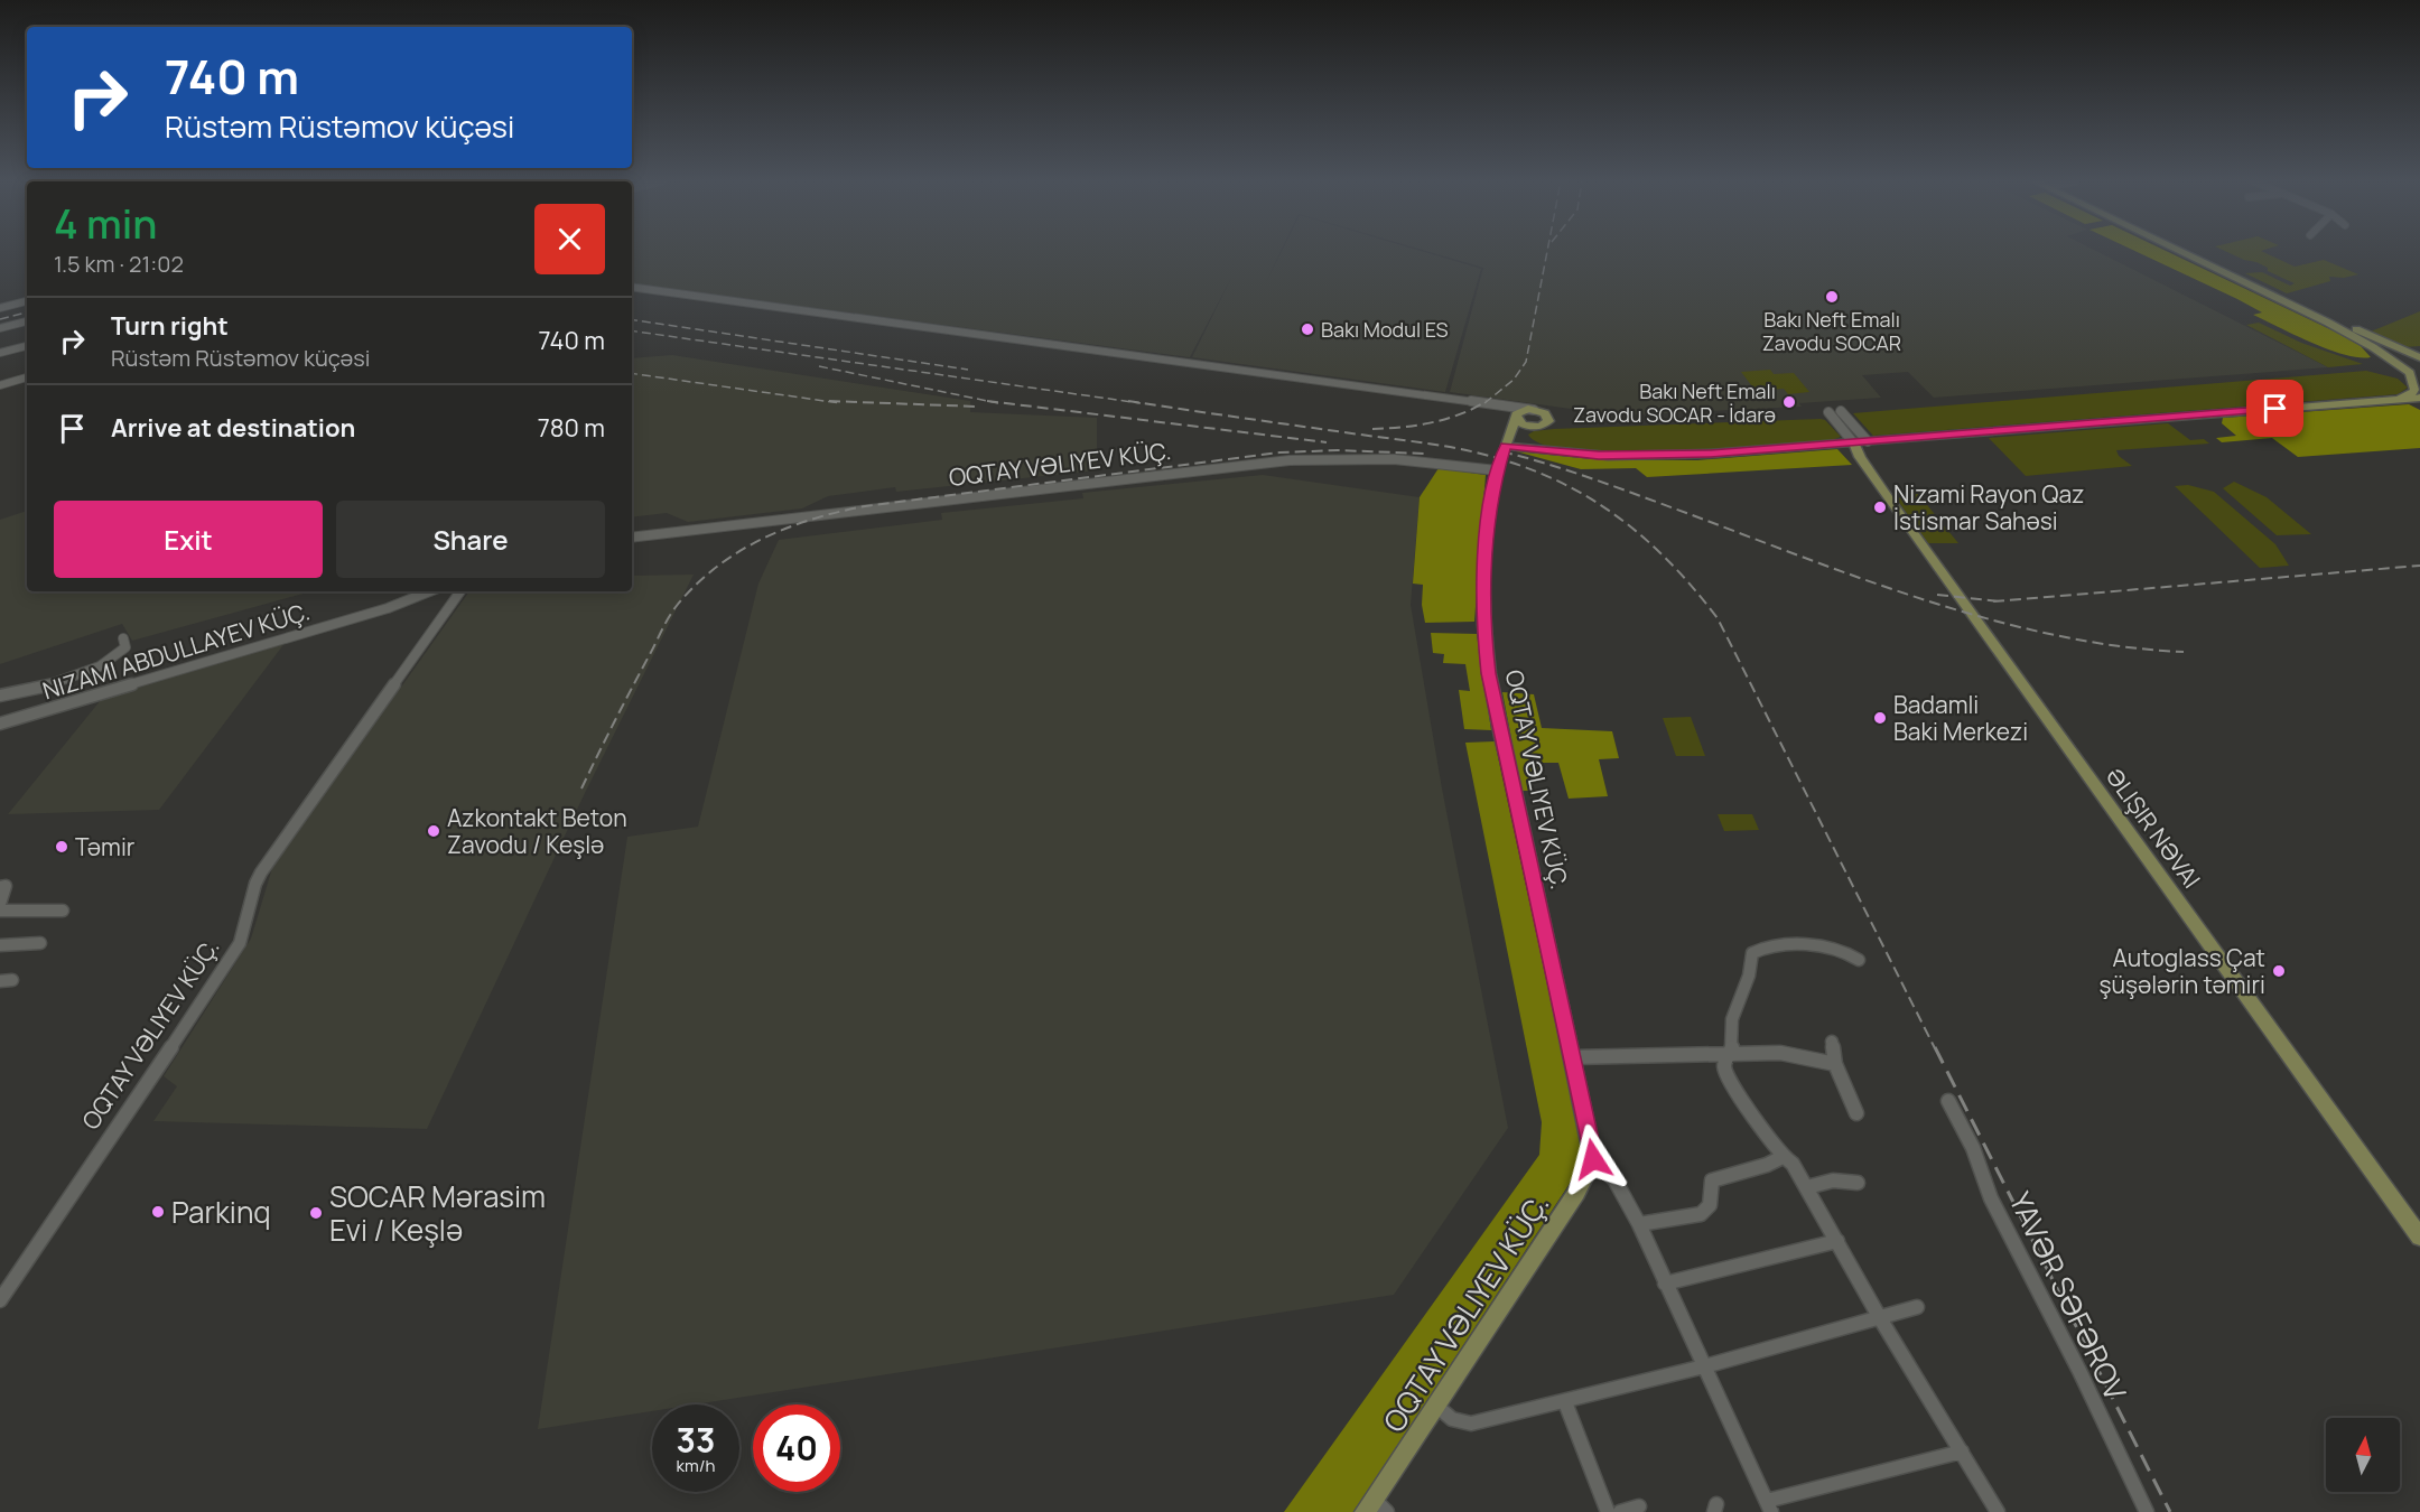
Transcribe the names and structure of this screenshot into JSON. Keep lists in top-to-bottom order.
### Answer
{
  "streets": {
    "street": [
      "OQTAY VƏLIYEV KÜÇ.",
      "NIZAMI ABDULLAYEV KÜÇ.",
      "ƏLIŞIR NƏVAI",
      "YAVƏR SƏFƏROV"
    ]
  },
  "places": [
    "Bakı Neft Emalı Zavodu SOCAR",
    "Bakı Modul ES",
    "Bakı Neft Emalı Zavodu SOCAR - İdarə",
    "Nizami Rayon Qaz İstismar Sahəsi",
    "Badamli Baki Merkezi",
    "Azkontakt Beton Zavodu / Keşlə",
    "Təmir",
    "Autoglass Çat şüşələrin təmiri",
    "Parkinq",
    "SOCAR Mərasim Evi / Keşlə"
  ],
  "north": "top",
  "page": {
    "turn": ["740 m", "Rüstəm Rüstəmov küçəsi"],
    "heading": ["4 min", "1.5 km · 21:02"],
    "list": [
      {
        "name": "Turn right",
        "note": "Rüstəm Rüstəmov küçəsi",
        "value": "740 m"
      },
      {
        "name": "Arrive at destination",
        "value": "780 m"
      }
    ],
    "buttons": ["Exit", "Share"],
    "speed": "33 km/h",
    "limit": "40"
  }
}
